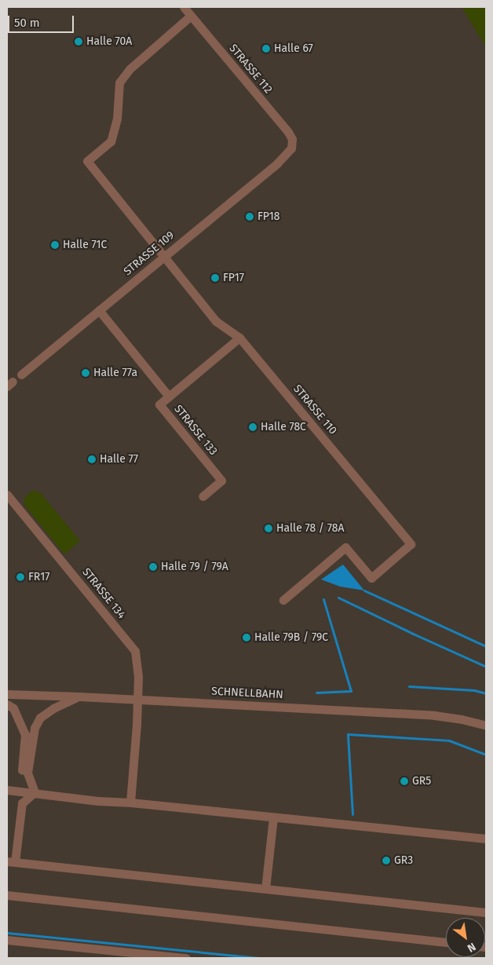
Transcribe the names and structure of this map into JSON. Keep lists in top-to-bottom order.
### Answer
{
  "streets": {
    "street": [
      "STRASSE 112",
      "STRASSE 109",
      "STRASSE 110",
      "STRASSE 133",
      "STRASSE 134",
      "SCHNELLBAHN"
    ]
  },
  "crossings": [
    ["STRASSE 112", "STRASSE 109"],
    ["STRASSE 112", "STRASSE 110"],
    ["STRASSE 109", "STRASSE 110"],
    ["STRASSE 109", "STRASSE 133"],
    ["STRASSE 110", "STRASSE 133"]
  ],
  "places": [
    "Halle 70A",
    "Halle 67",
    "FP18",
    "Halle 71C",
    "FP17",
    "Halle 77a",
    "Halle 78C",
    "Halle 77",
    "Halle 78 / 78A",
    "Halle 79 / 79A",
    "FR17",
    "Halle 79B / 79C",
    "GR5",
    "GR3"
  ],
  "scale_bar": "50 m",
  "north": "bottom right"
}
